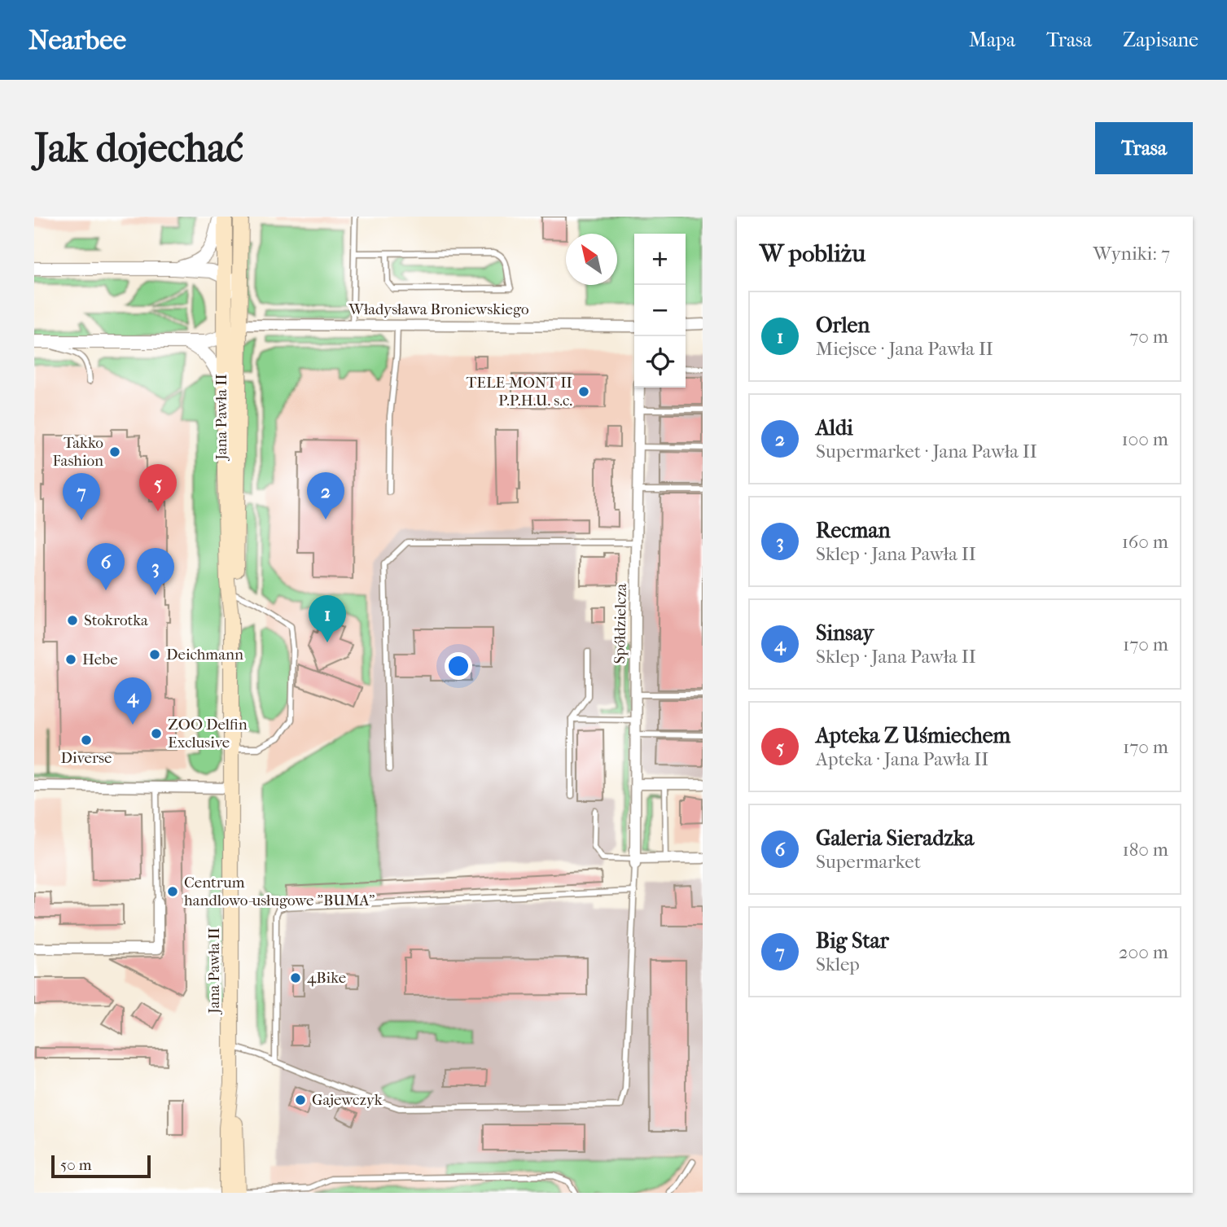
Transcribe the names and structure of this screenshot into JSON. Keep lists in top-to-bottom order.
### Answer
{
  "streets": {
    "main road": ["Jana Pawła II"],
    "street": ["Władysława Broniewskiego", "Spółdzielcza"]
  },
  "crossings": [
    ["Władysława Broniewskiego", "Jana Pawła II"]
  ],
  "places": [
    "TELE-MONT II P.P.H.U. s.c.",
    "Takko Fashion",
    "Stokrotka",
    "Deichmann",
    "Hebe",
    "ZOO Delfin Exclusive",
    "Diverse",
    "Centrum handlowo-usługowe \"BUMA\"",
    "4Bike",
    "Gajewczyk"
  ],
  "scale_bar": "50 m",
  "north": "top left",
  "page": {
    "header": "Nearbee",
    "nav": ["Mapa", "Trasa", "Zapisane"],
    "buttons": "Trasa",
    "title": "Jak dojechać",
    "heading": ["W pobliżu", "Wyniki: 7"],
    "map_buttons": ["+", "−"],
    "list": [
      {
        "mark": "1",
        "name": "Orlen",
        "note": "Miejsce · Jana Pawła II",
        "value": "70 m"
      },
      {
        "mark": "2",
        "name": "Aldi",
        "note": "Supermarket · Jana Pawła II",
        "value": "100 m"
      },
      {
        "mark": "3",
        "name": "Recman",
        "note": "Sklep · Jana Pawła II",
        "value": "160 m"
      },
      {
        "mark": "4",
        "name": "Sinsay",
        "note": "Sklep · Jana Pawła II",
        "value": "170 m"
      },
      {
        "mark": "5",
        "name": "Apteka Z Uśmiechem",
        "note": "Apteka · Jana Pawła II",
        "value": "170 m"
      },
      {
        "mark": "6",
        "name": "Galeria Sieradzka",
        "note": "Supermarket",
        "value": "180 m"
      },
      {
        "mark": "7",
        "name": "Big Star",
        "note": "Sklep",
        "value": "200 m"
      }
    ],
    "pins": [
      "5",
      "2",
      "7",
      "6",
      "3",
      "1",
      "4"
    ],
    "scale": "50 m"
  }
}
